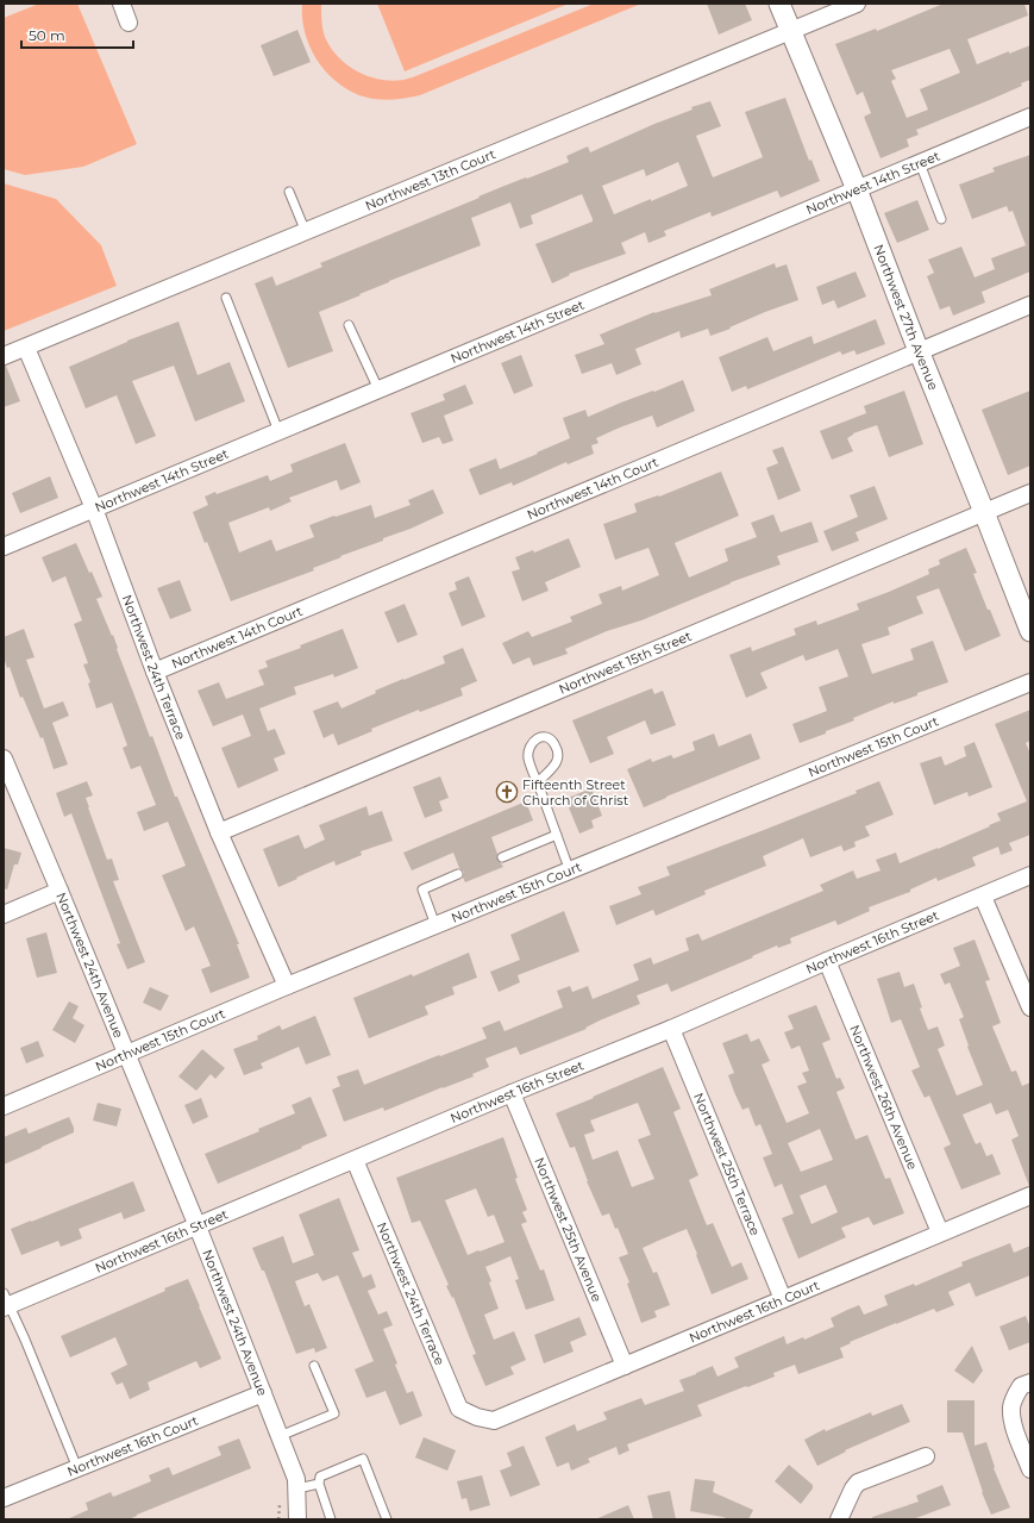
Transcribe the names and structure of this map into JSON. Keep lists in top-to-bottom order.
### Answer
{
  "streets": {
    "street": [
      "Northwest 13th Court",
      "Northwest 14th Street",
      "Northwest 27th Avenue",
      "Northwest 14th Court",
      "Northwest 15th Street",
      "Northwest 24th Terrace",
      "Northwest 15th Court",
      "Northwest 16th Street",
      "Northwest 24th Avenue",
      "Northwest 26th Avenue",
      "Northwest 25th Terrace",
      "Northwest 25th Avenue",
      "Northwest 16th Court"
    ]
  },
  "crossings": [
    ["Northwest 13th Court", "Northwest 27th Avenue"],
    ["Northwest 13th Court", "Northwest 24th Terrace"],
    ["Northwest 14th Street", "Northwest 27th Avenue"],
    ["Northwest 14th Street", "Northwest 24th Terrace"],
    ["Northwest 27th Avenue", "Northwest 14th Court"],
    ["Northwest 27th Avenue", "Northwest 15th Street"],
    ["Northwest 14th Court", "Northwest 24th Terrace"],
    ["Northwest 15th Street", "Northwest 24th Terrace"],
    ["Northwest 24th Terrace", "Northwest 15th Court"],
    ["Northwest 24th Terrace", "Northwest 16th Street"],
    ["Northwest 24th Terrace", "Northwest 16th Court"],
    ["Northwest 15th Court", "Northwest 24th Avenue"],
    ["Northwest 16th Street", "Northwest 24th Avenue"],
    ["Northwest 16th Street", "Northwest 26th Avenue"],
    ["Northwest 16th Street", "Northwest 25th Terrace"],
    ["Northwest 16th Street", "Northwest 25th Avenue"],
    ["Northwest 24th Avenue", "Northwest 16th Court"],
    ["Northwest 26th Avenue", "Northwest 16th Court"],
    ["Northwest 25th Terrace", "Northwest 16th Court"],
    ["Northwest 25th Avenue", "Northwest 16th Court"]
  ],
  "places": {
    "church": ["Fifteenth Street Church of Christ"]
  },
  "scale_bar": "50 m"
}
